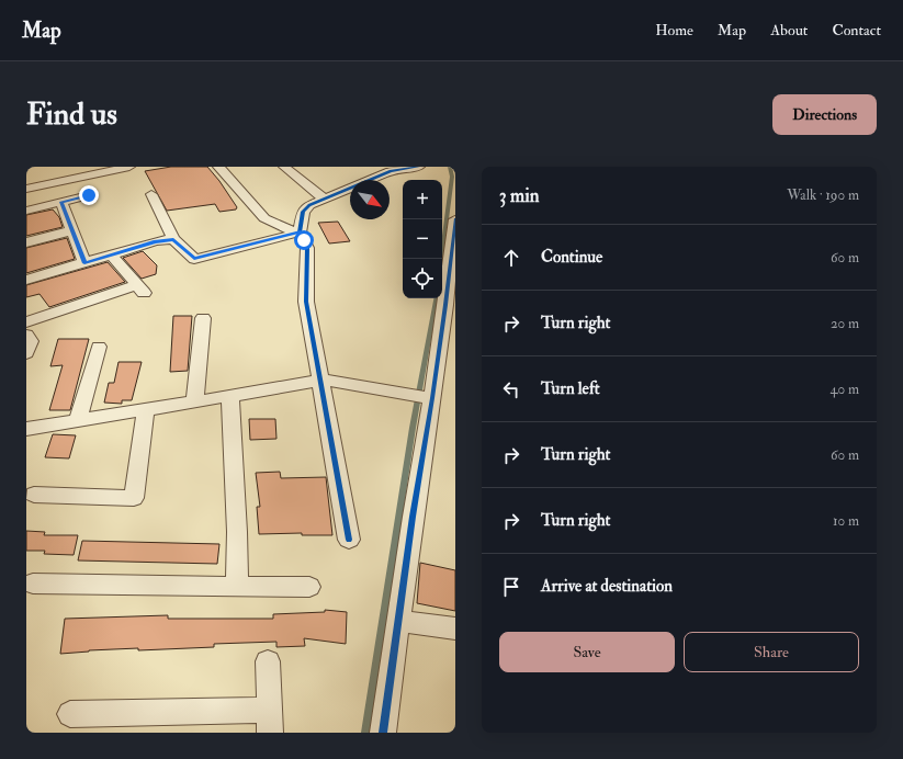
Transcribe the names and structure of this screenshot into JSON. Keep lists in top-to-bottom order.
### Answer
{
  "north": "bottom right",
  "page": {
    "header": "Map",
    "nav": [
      "Home",
      "Map",
      "About",
      "Contact"
    ],
    "buttons": [
      "Directions",
      ["Save", "Share"]
    ],
    "title": "Find us",
    "heading": ["3 min", "Walk · 190 m"],
    "map_buttons": ["+", "−"],
    "list": [
      ["Continue", "60 m"],
      ["Turn right", "20 m"],
      ["Turn left", "40 m"],
      ["Turn right", "60 m"],
      ["Turn right", "10 m"],
      "Arrive at destination"
    ]
  }
}
